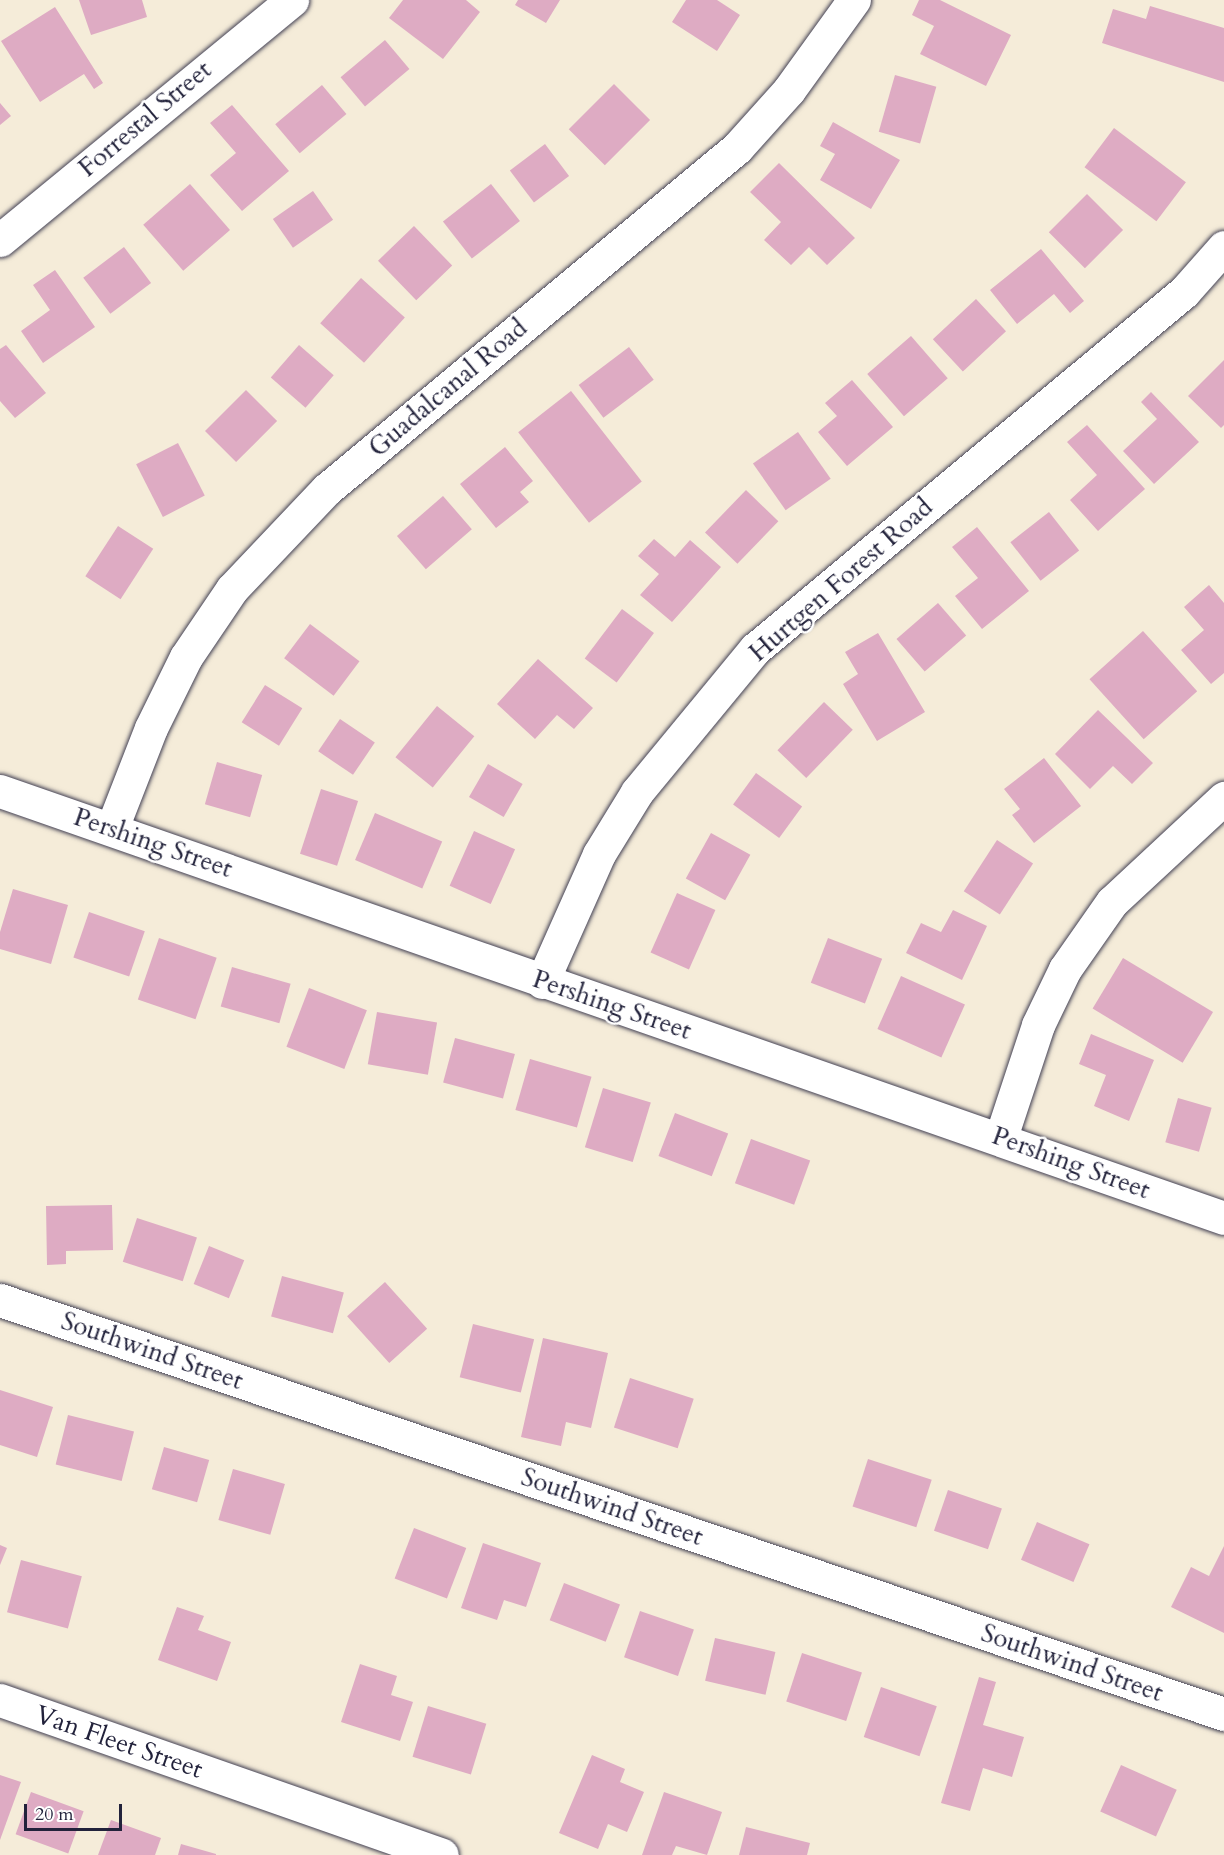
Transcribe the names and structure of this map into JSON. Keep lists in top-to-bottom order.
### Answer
{
  "streets": {
    "street": [
      "Forrestal Street",
      "Guadalcanal Road",
      "Hurtgen Forest Road",
      "Pershing Street",
      "Southwind Street",
      "Van Fleet Street"
    ]
  },
  "crossings": [
    ["Guadalcanal Road", "Pershing Street"],
    ["Hurtgen Forest Road", "Pershing Street"]
  ],
  "scale_bar": "20 m"
}
